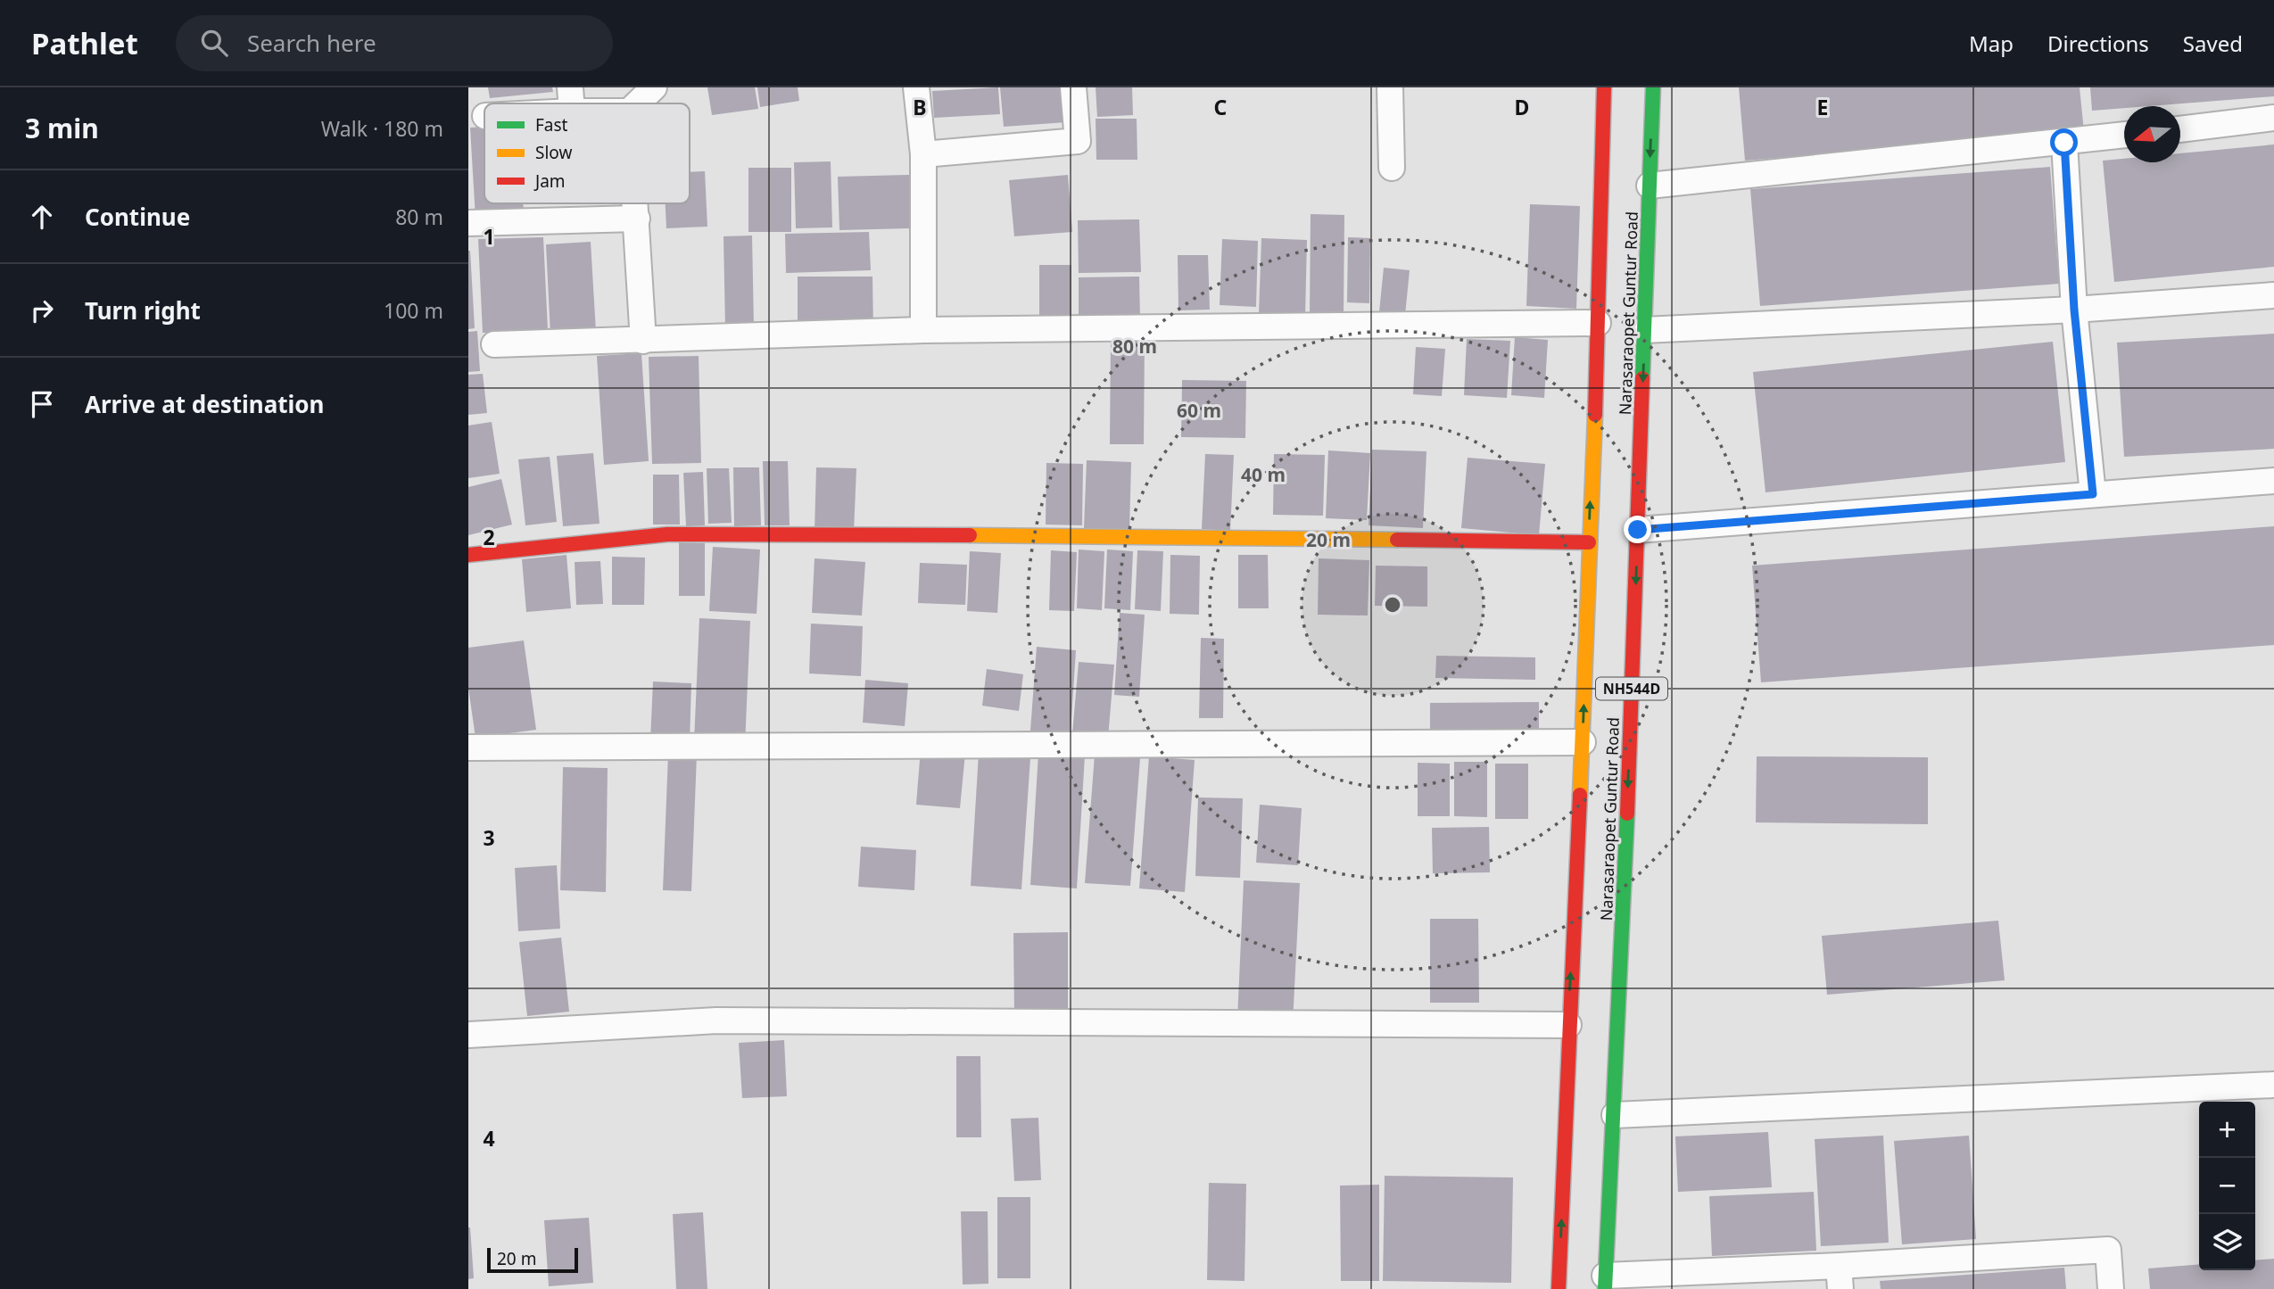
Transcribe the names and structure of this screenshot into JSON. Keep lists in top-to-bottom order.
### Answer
{
  "streets": {
    "main road": ["Narasaraopet Guntur Road", "NH544D"]
  },
  "legend": ["Fast", "Slow", "Jam"],
  "scale_bar": "20 m",
  "north": "left",
  "page": {
    "header": "Pathlet",
    "search": "Search here",
    "nav": ["Map", "Directions", "Saved"],
    "heading": ["3 min", "Walk · 180 m"],
    "list": [
      ["Continue", "80 m"],
      ["Turn right", "100 m"],
      "Arrive at destination"
    ],
    "map_buttons": ["+", "−"],
    "scale": "20 m"
  },
  "grid": {
    "columns": [
      "B",
      "C",
      "D",
      "E"
    ],
    "rows": [
      "1",
      "2",
      "3",
      "4"
    ]
  },
  "rings": [
    "80 m",
    "60 m",
    "40 m",
    "20 m"
  ]
}
